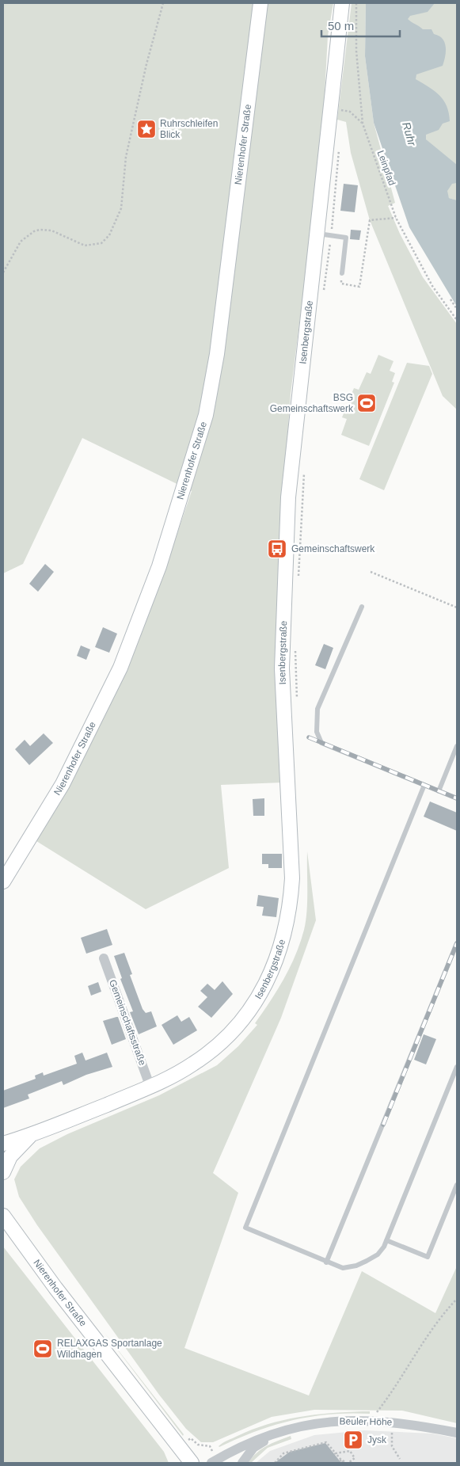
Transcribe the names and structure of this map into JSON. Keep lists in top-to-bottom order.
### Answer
{
  "streets": {
    "main road": ["Nierenhofer Straße", "Isenbergstraße"],
    "street": ["Gemeinschaftsstraße", "Beuler Höhe"],
    "path": ["Leinpfad"]
  },
  "crossings": [
    ["Isenbergstraße", "Gemeinschaftsstraße"]
  ],
  "water": ["Ruhr"],
  "places": {
    "place": ["Ruhrschleifen Blick"],
    "sports": ["BSG Gemeinschaftswerk", "RELAXGAS Sportanlage Wildhagen"],
    "bus stop": ["Gemeinschaftswerk"],
    "parking": ["Jysk"]
  },
  "scale_bar": "50 m"
}
